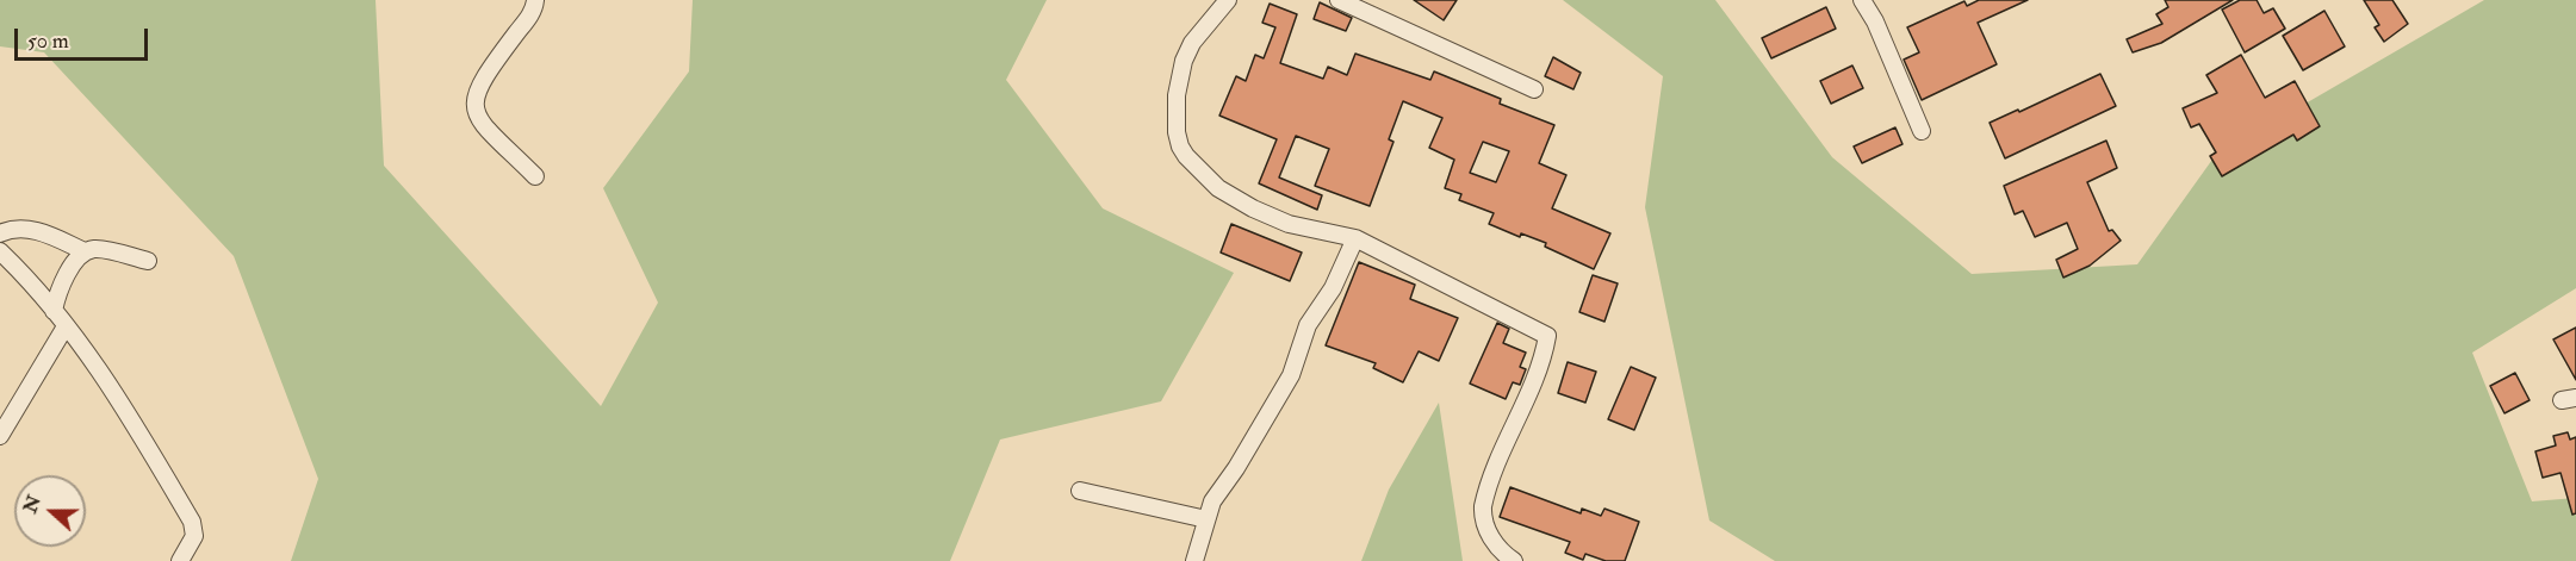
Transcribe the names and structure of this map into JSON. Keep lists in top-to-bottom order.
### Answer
{
  "scale_bar": "50 m",
  "north": "left"
}
